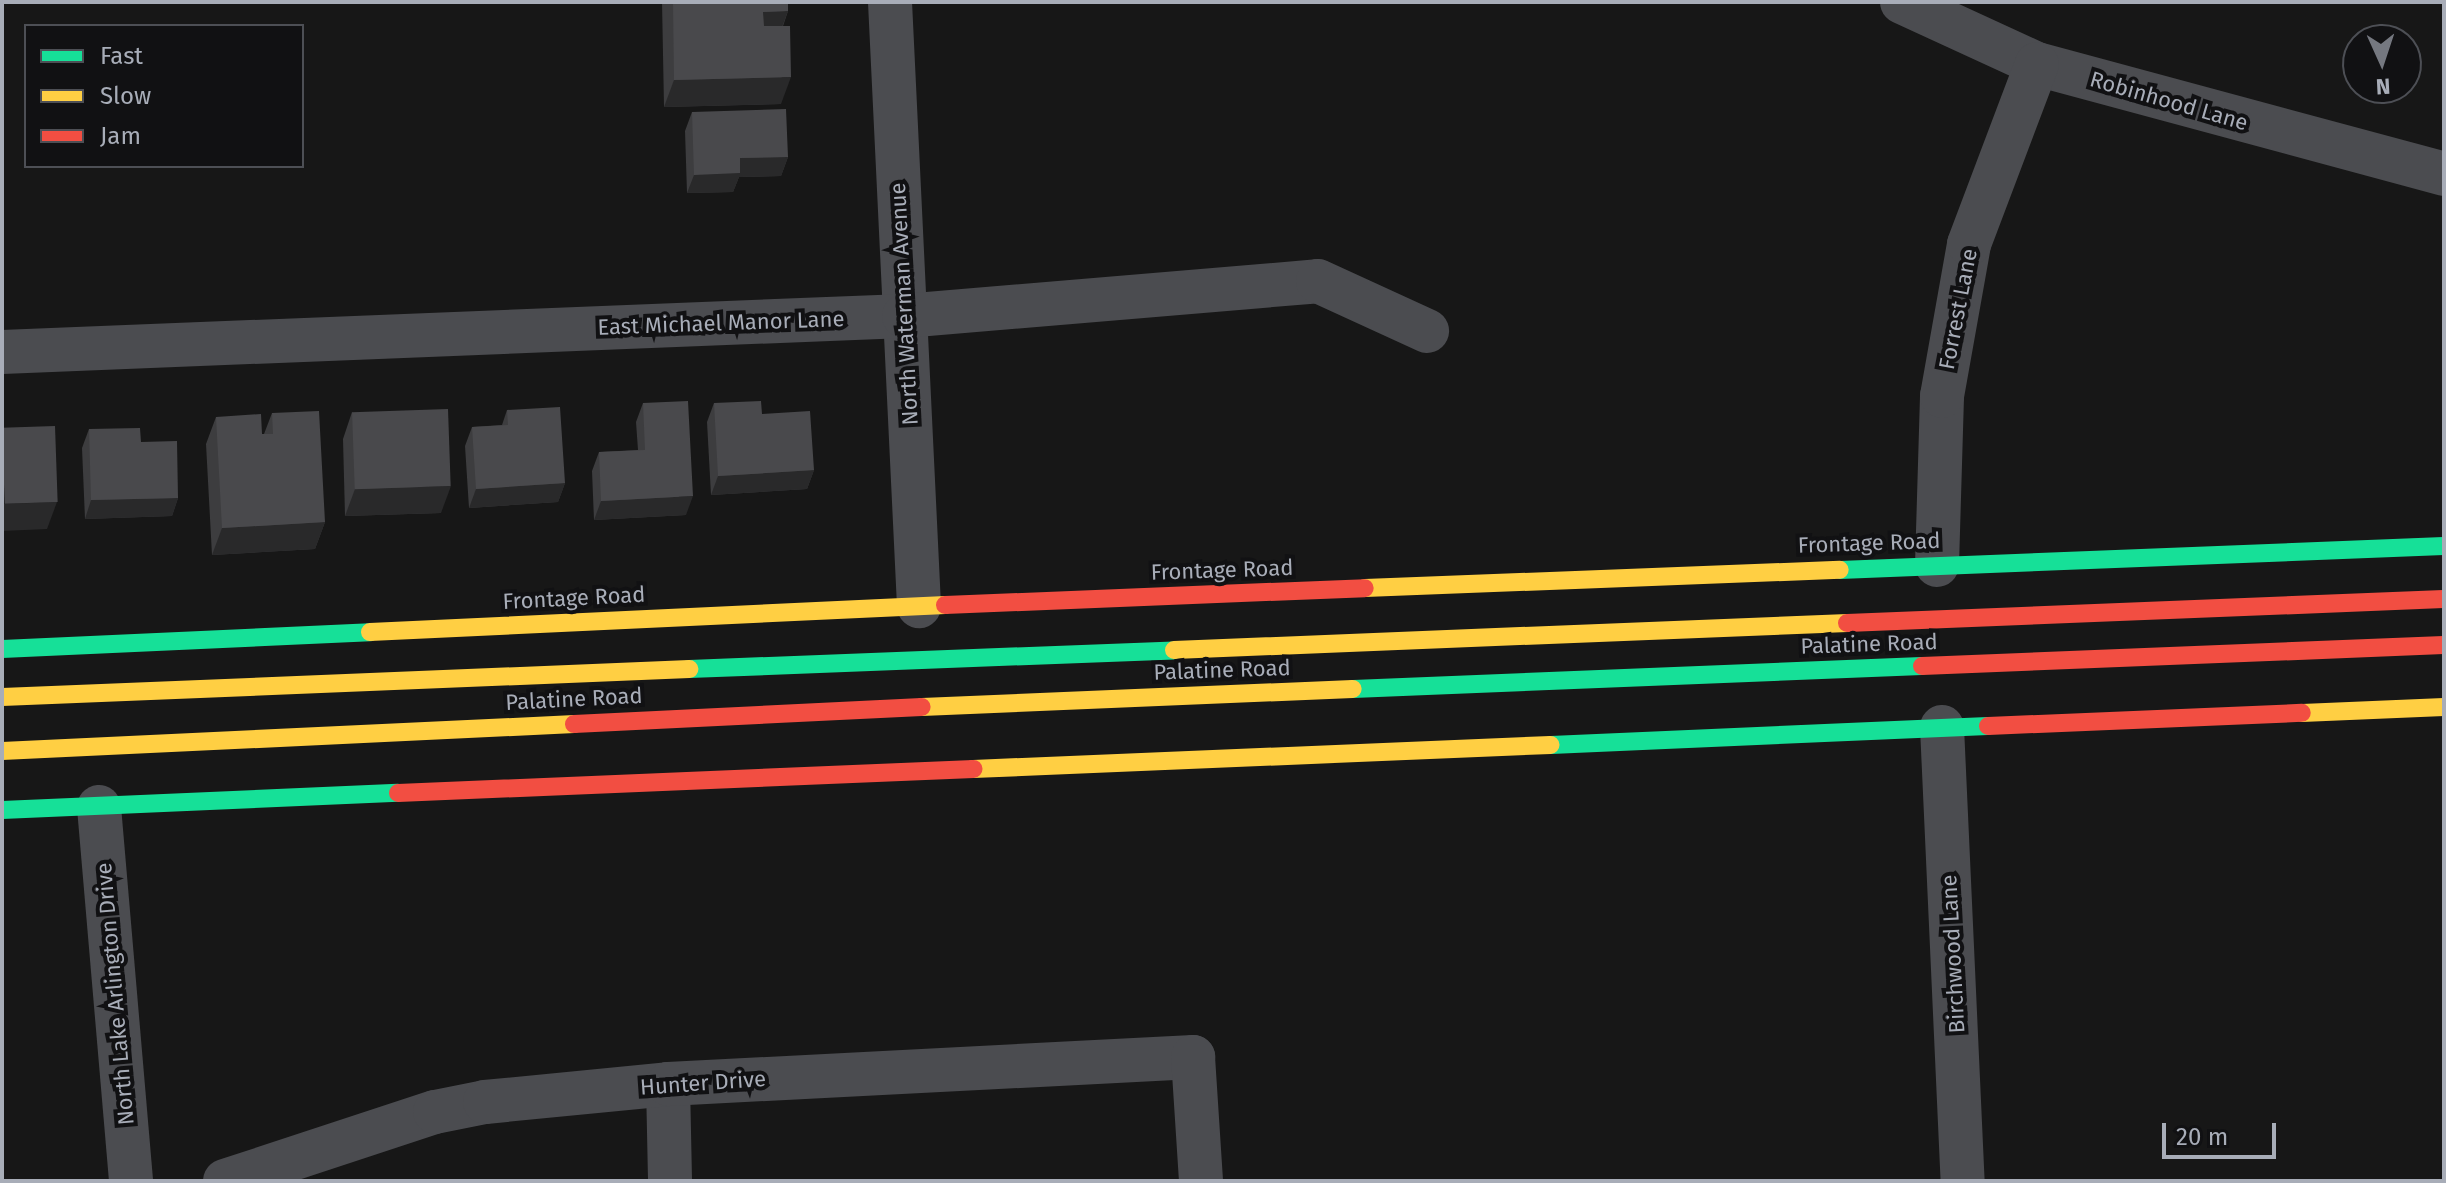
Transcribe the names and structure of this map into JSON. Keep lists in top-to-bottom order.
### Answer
{
  "streets": {
    "main road": ["Frontage Road", "Palatine Road"],
    "street": [
      "Robinhood Lane",
      "North Waterman Avenue",
      "Forrest Lane",
      "East Michael Manor Lane",
      "Birchwood Lane",
      "North Lake Arlington Drive",
      "Hunter Drive"
    ]
  },
  "crossings": [
    ["Robinhood Lane", "Forrest Lane"],
    ["North Waterman Avenue", "East Michael Manor Lane"],
    ["North Waterman Avenue", "Frontage Road"],
    ["Forrest Lane", "Frontage Road"]
  ],
  "legend": ["Fast", "Slow", "Jam"],
  "scale_bar": "20 m",
  "north": "bottom"
}
